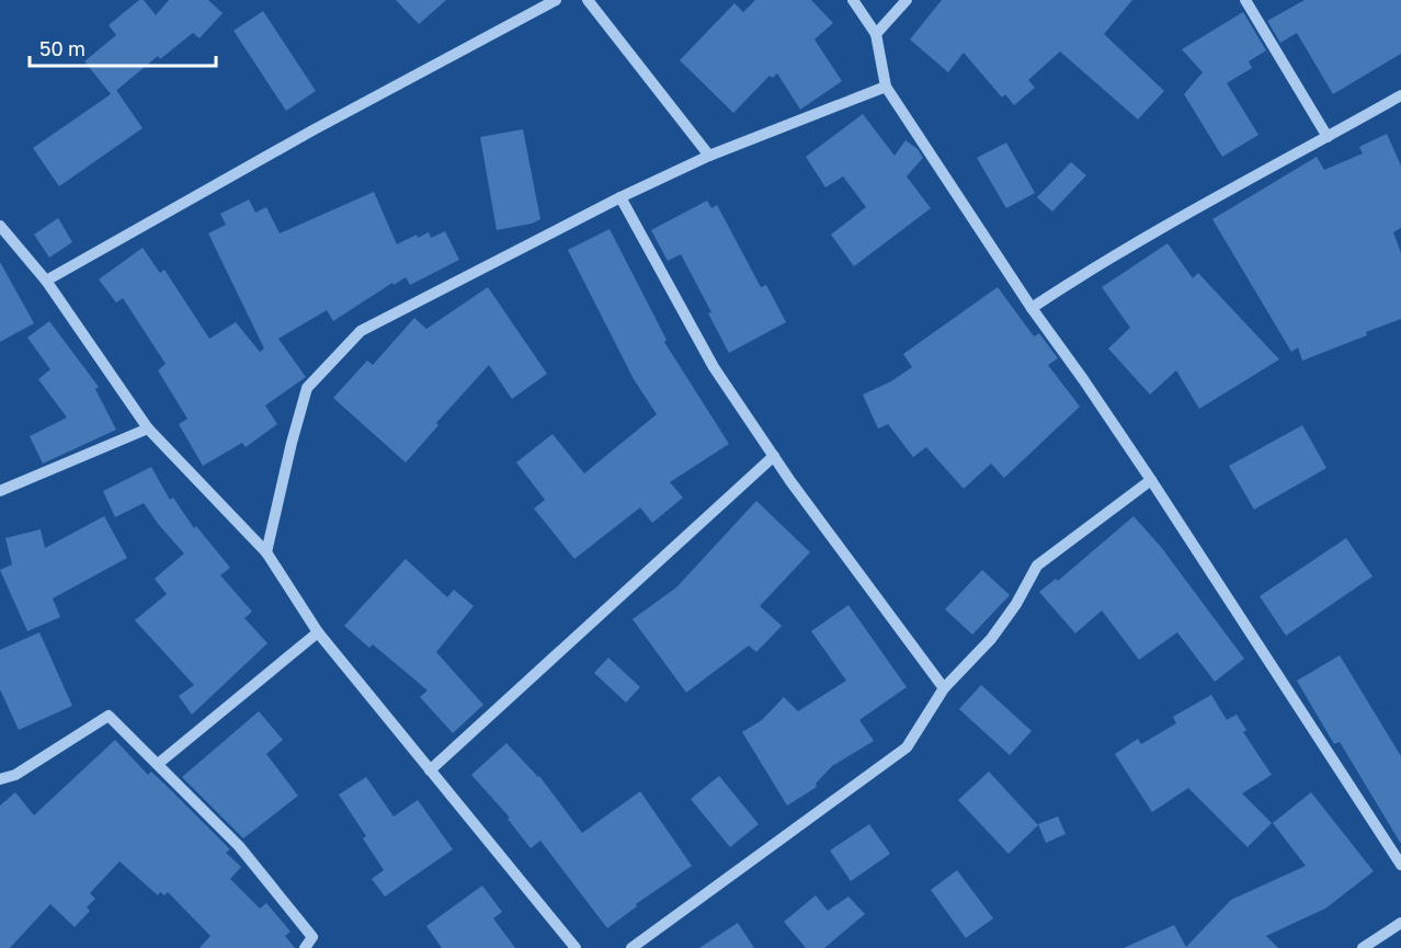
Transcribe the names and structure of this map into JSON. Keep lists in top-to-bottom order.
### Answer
{
  "scale_bar": "50 m"
}
